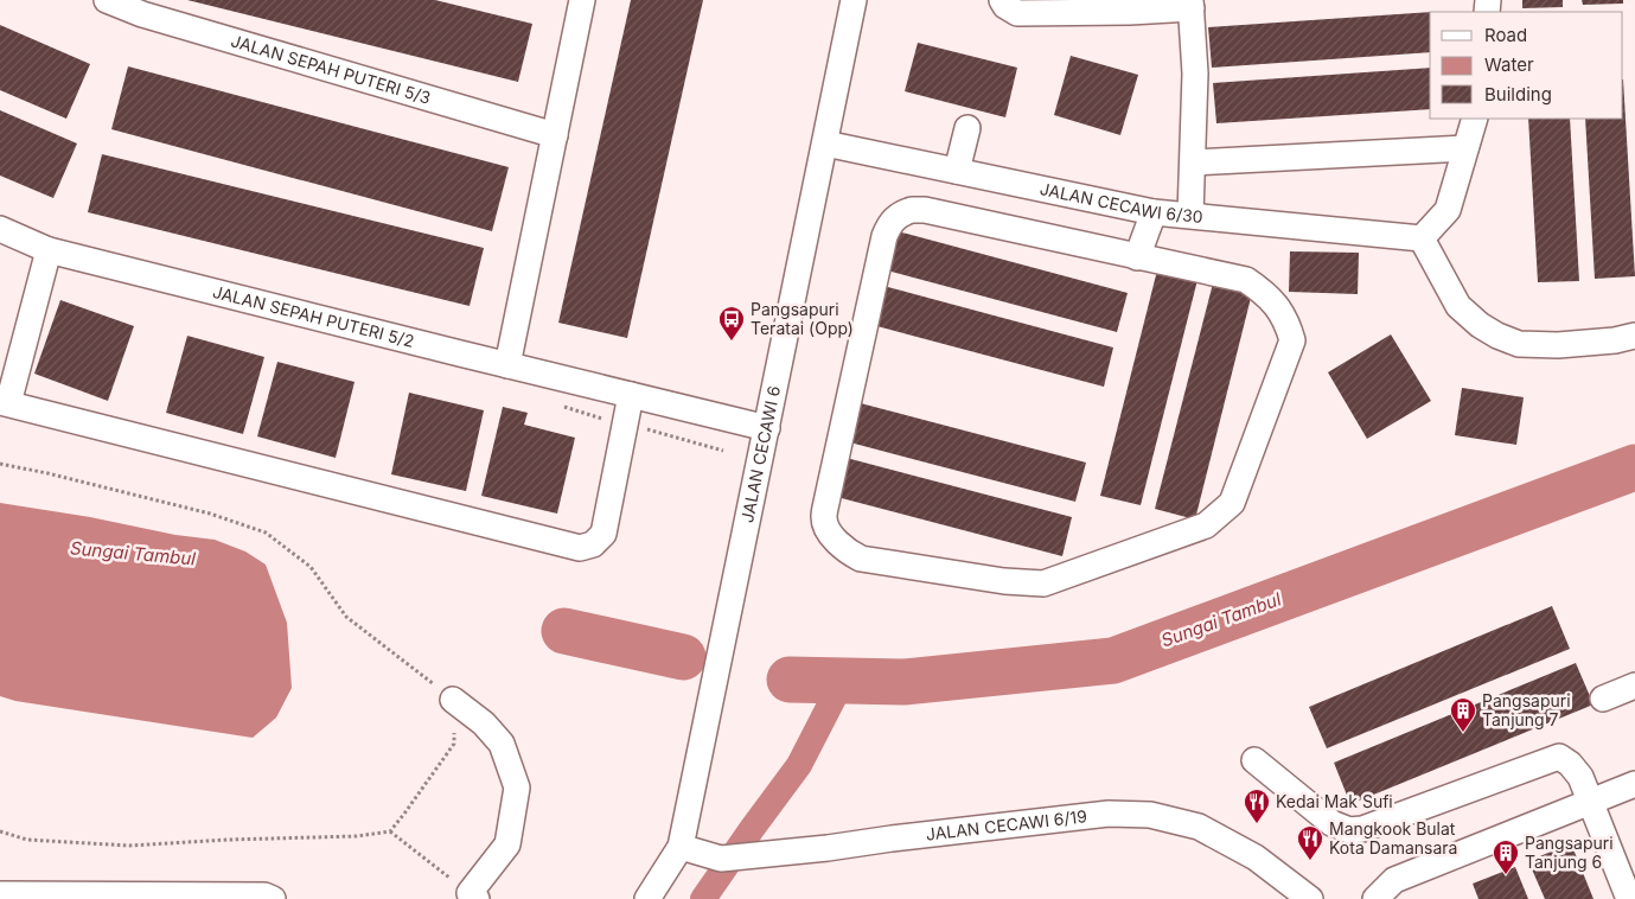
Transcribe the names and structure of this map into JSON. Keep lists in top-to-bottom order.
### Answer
{
  "streets": {
    "street": [
      "JALAN SEPAH PUTERI 5/3",
      "JALAN CECAWI 6/30",
      "JALAN SEPAH PUTERI 5/2",
      "JALAN CECAWI 6",
      "JALAN CECAWI 6/19"
    ]
  },
  "crossings": [
    ["JALAN CECAWI 6/30", "JALAN CECAWI 6"],
    ["JALAN SEPAH PUTERI 5/2", "JALAN CECAWI 6"],
    ["JALAN CECAWI 6", "JALAN CECAWI 6/19"]
  ],
  "water": ["Sungai Tambul"],
  "places": {
    "bus stop": ["Pangsapuri Teratai (Opp)"],
    "building": ["Pangsapuri Tanjung 7", "Pangsapuri Tanjung 6"],
    "restaurant": ["Kedai Mak Sufi", "Mangkook Bulat Kota Damansara"]
  },
  "legend": ["Road", "Water", "Building"]
}
